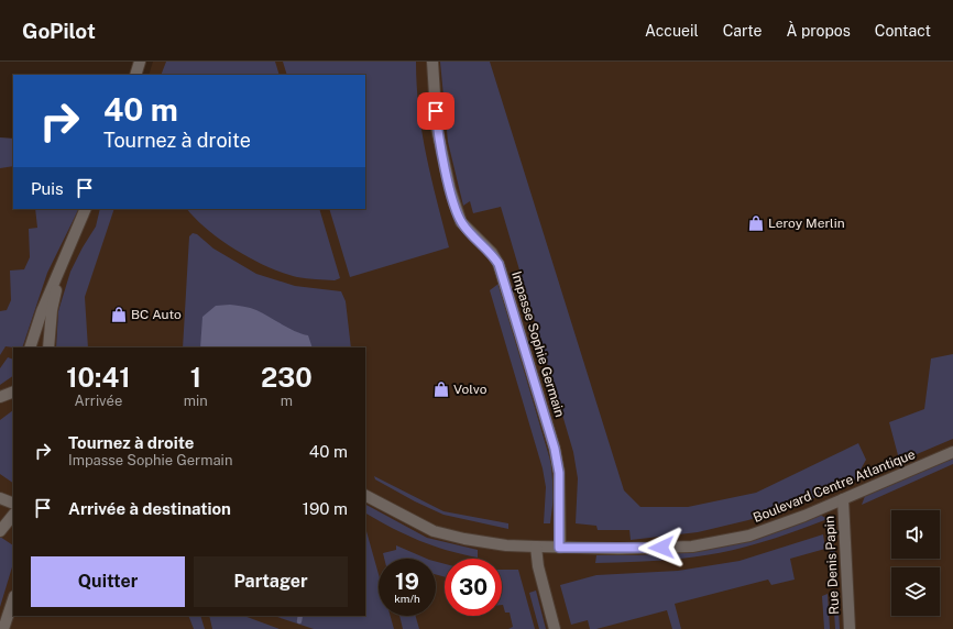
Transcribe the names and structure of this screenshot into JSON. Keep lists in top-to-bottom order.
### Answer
{
  "streets": {
    "street": ["Impasse Sophie Germain", "Boulevard Centre Atlantique", "Rue Denis Papin"]
  },
  "crossings": [
    ["Impasse Sophie Germain", "Boulevard Centre Atlantique"],
    ["Boulevard Centre Atlantique", "Rue Denis Papin"]
  ],
  "places": {
    "shop": ["Leroy Merlin", "BC Auto", "Volvo"]
  },
  "page": {
    "header": "GoPilot",
    "nav": [
      "Accueil",
      "Carte",
      "À propos",
      "Contact"
    ],
    "turn": ["40 m", "Tournez à droite"],
    "then": "Puis",
    "eta": [
      "10:41",
      "Arrivée",
      "1",
      "min",
      "230",
      "m"
    ],
    "list": [
      {
        "name": "Tournez à droite",
        "note": "Impasse Sophie Germain",
        "value": "40 m"
      },
      {
        "name": "Arrivée à destination",
        "value": "190 m"
      }
    ],
    "buttons": ["Quitter", "Partager"],
    "speed": "19 km/h",
    "limit": "30"
  }
}
